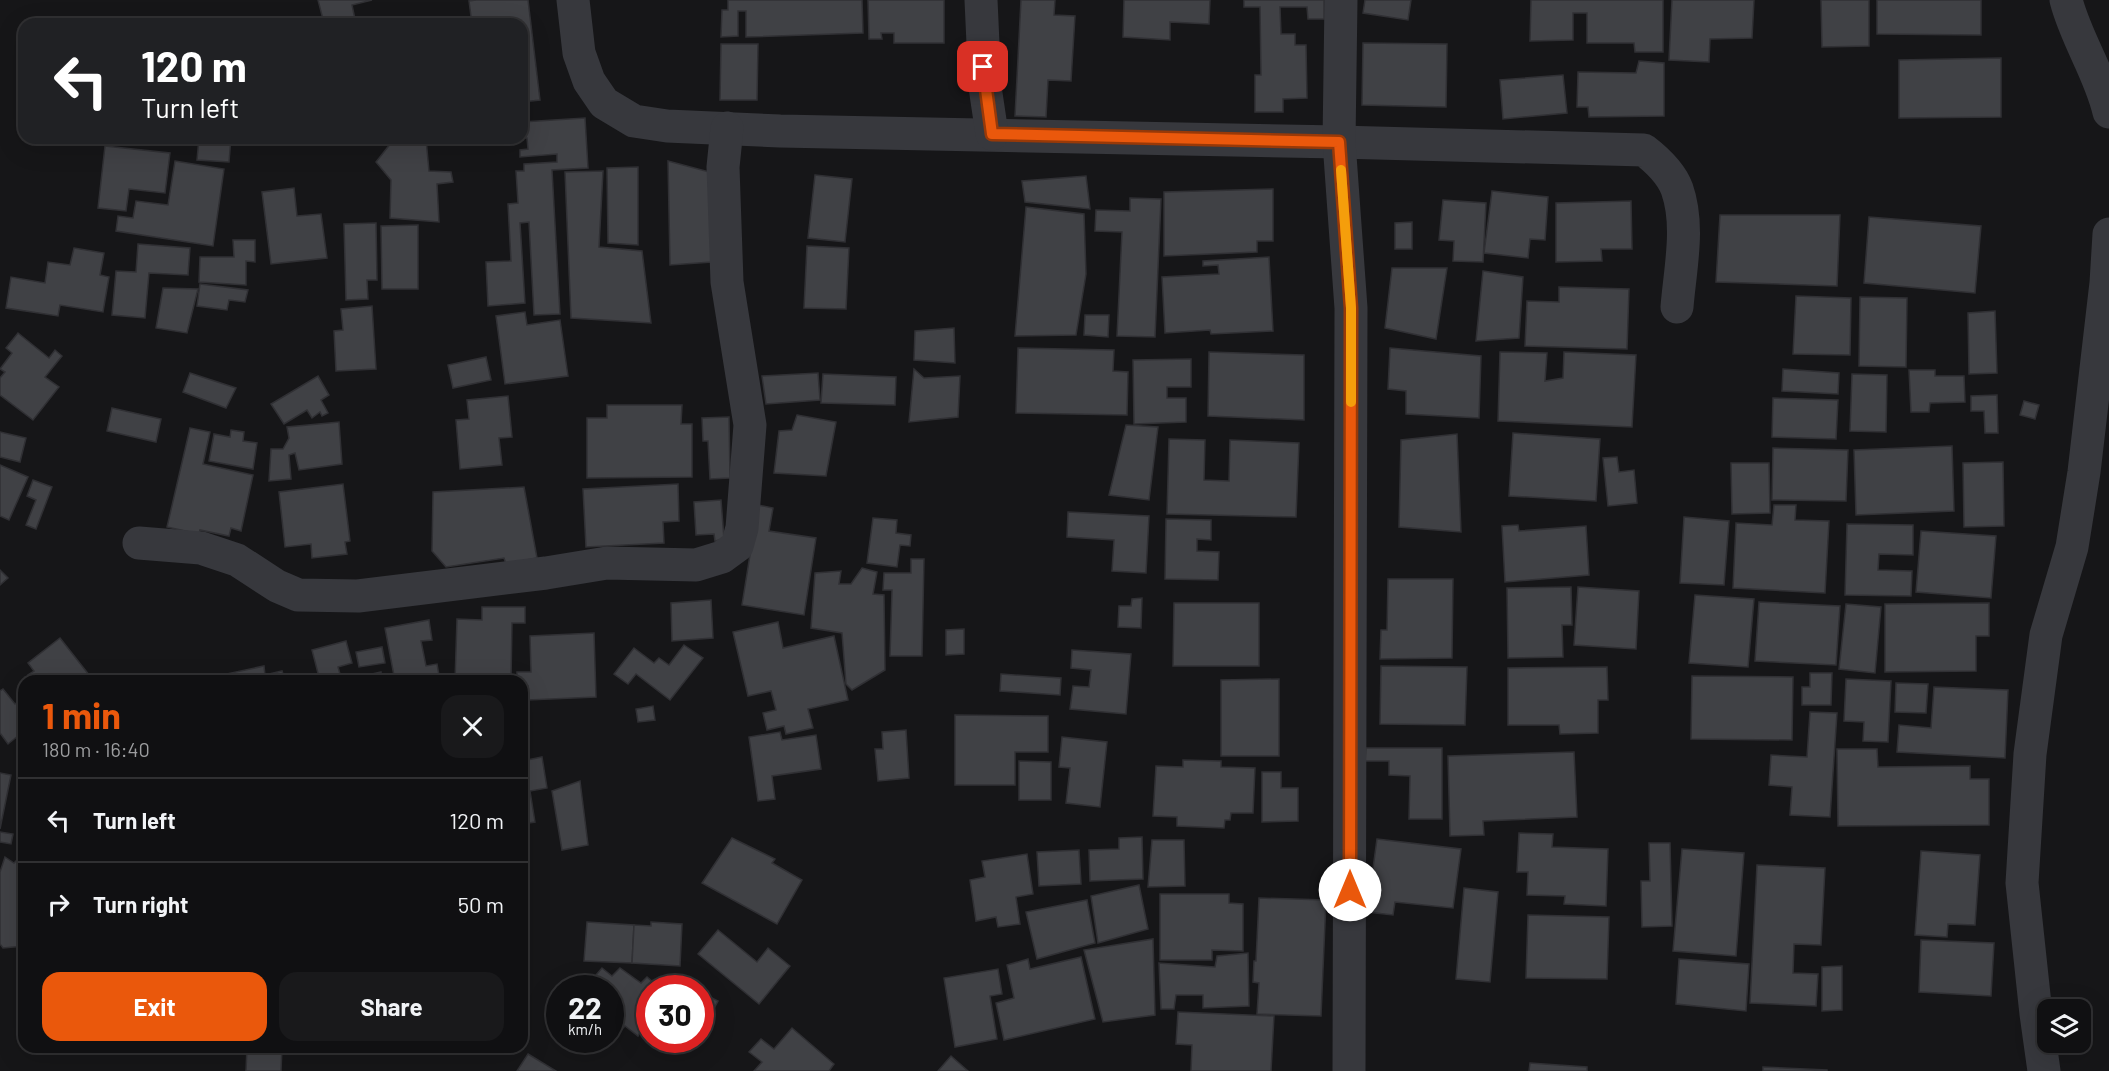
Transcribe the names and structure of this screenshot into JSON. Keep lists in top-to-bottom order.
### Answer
{
  "page": {
    "turn": ["120 m", "Turn left"],
    "heading": ["1 min", "180 m · 16:40"],
    "list": [
      {
        "name": "Turn left",
        "value": "120 m"
      },
      {
        "name": "Turn right",
        "value": "50 m"
      }
    ],
    "buttons": ["Exit", "Share"],
    "speed": "22 km/h",
    "limit": "30"
  }
}
